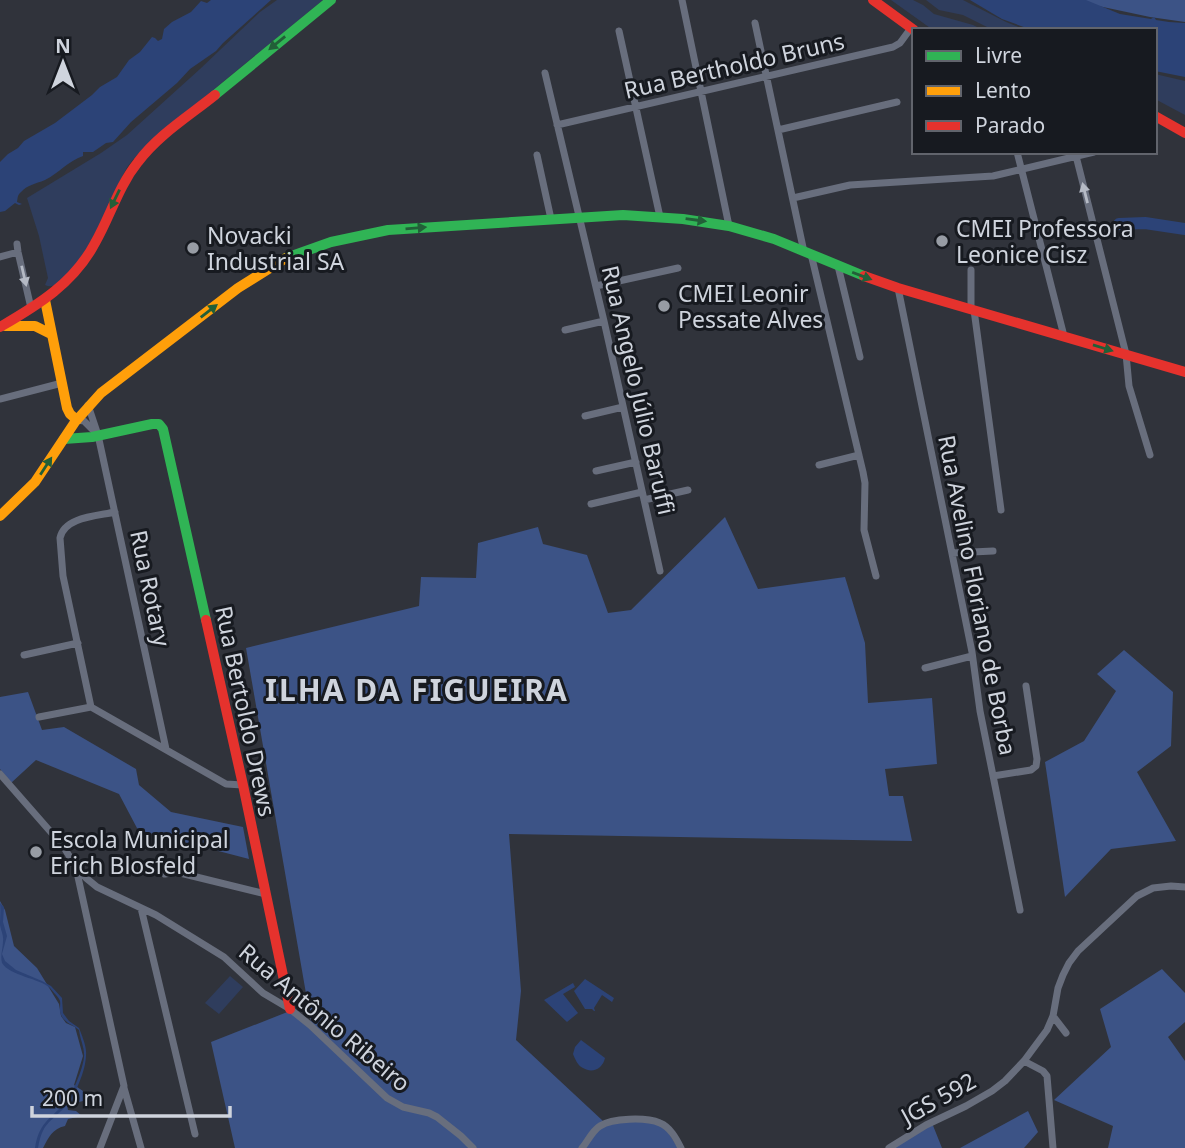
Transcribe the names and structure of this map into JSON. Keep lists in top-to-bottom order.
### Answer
{
  "streets": {
    "main road": ["Rua Bertoldo Drews"],
    "street": [
      "Rua Bertholdo Bruns",
      "Rua Angelo Júlio Baruffi",
      "Rua Rotary",
      "Rua Avelino Floriano de Borba",
      "Rua Antônio Ribeiro",
      "JGS 592"
    ]
  },
  "crossings": [
    ["Rua Bertholdo Bruns", "Rua Angelo Júlio Baruffi"],
    ["Rua Rotary", "Rua Bertoldo Drews"],
    ["Rua Bertoldo Drews", "Rua Antônio Ribeiro"]
  ],
  "districts": ["ILHA DA FIGUEIRA"],
  "places": [
    "CMEI Professora Leonice Cisz",
    "Novacki Industrial SA",
    "CMEI Leonir Pessate Alves",
    "Escola Municipal Erich Blosfeld"
  ],
  "legend": ["Livre", "Lento", "Parado"],
  "scale_bar": "200 m",
  "north": "top"
}
